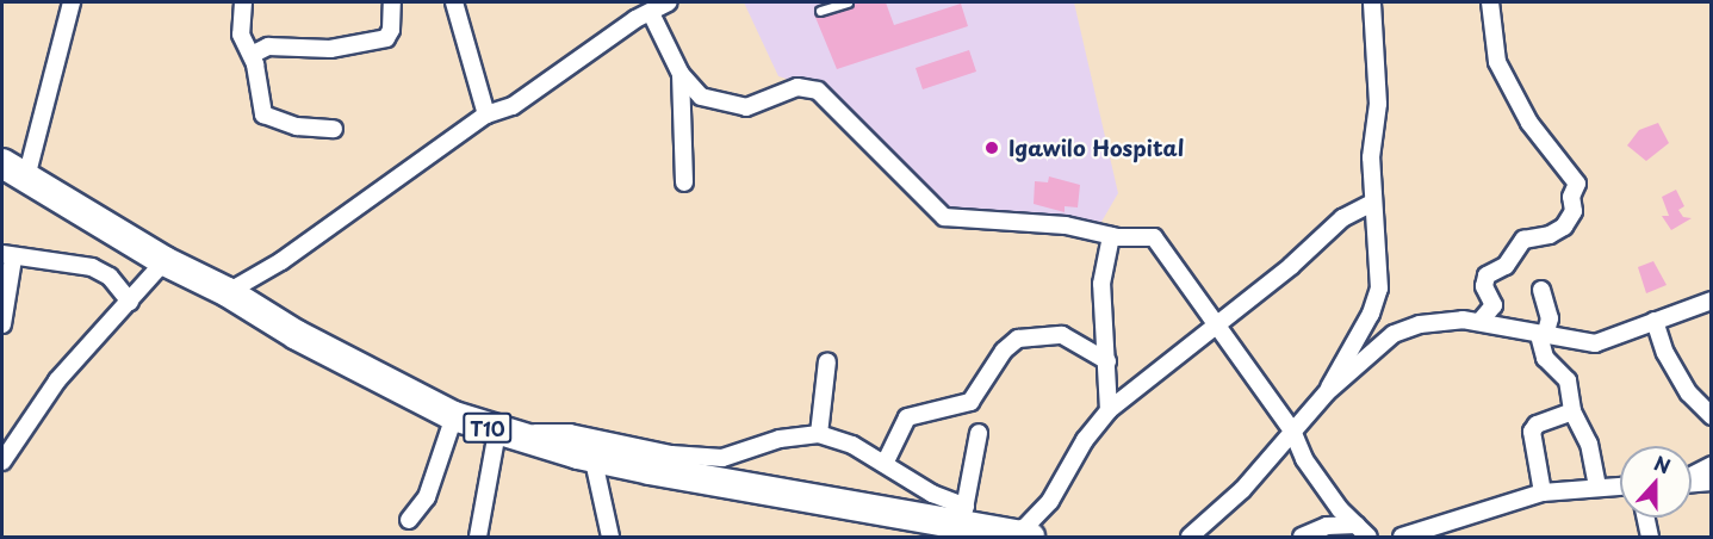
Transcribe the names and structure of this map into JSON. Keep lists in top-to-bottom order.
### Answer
{
  "streets": {
    "highway": ["T10"]
  },
  "places": ["Igawilo Hospital"],
  "north": "top"
}
